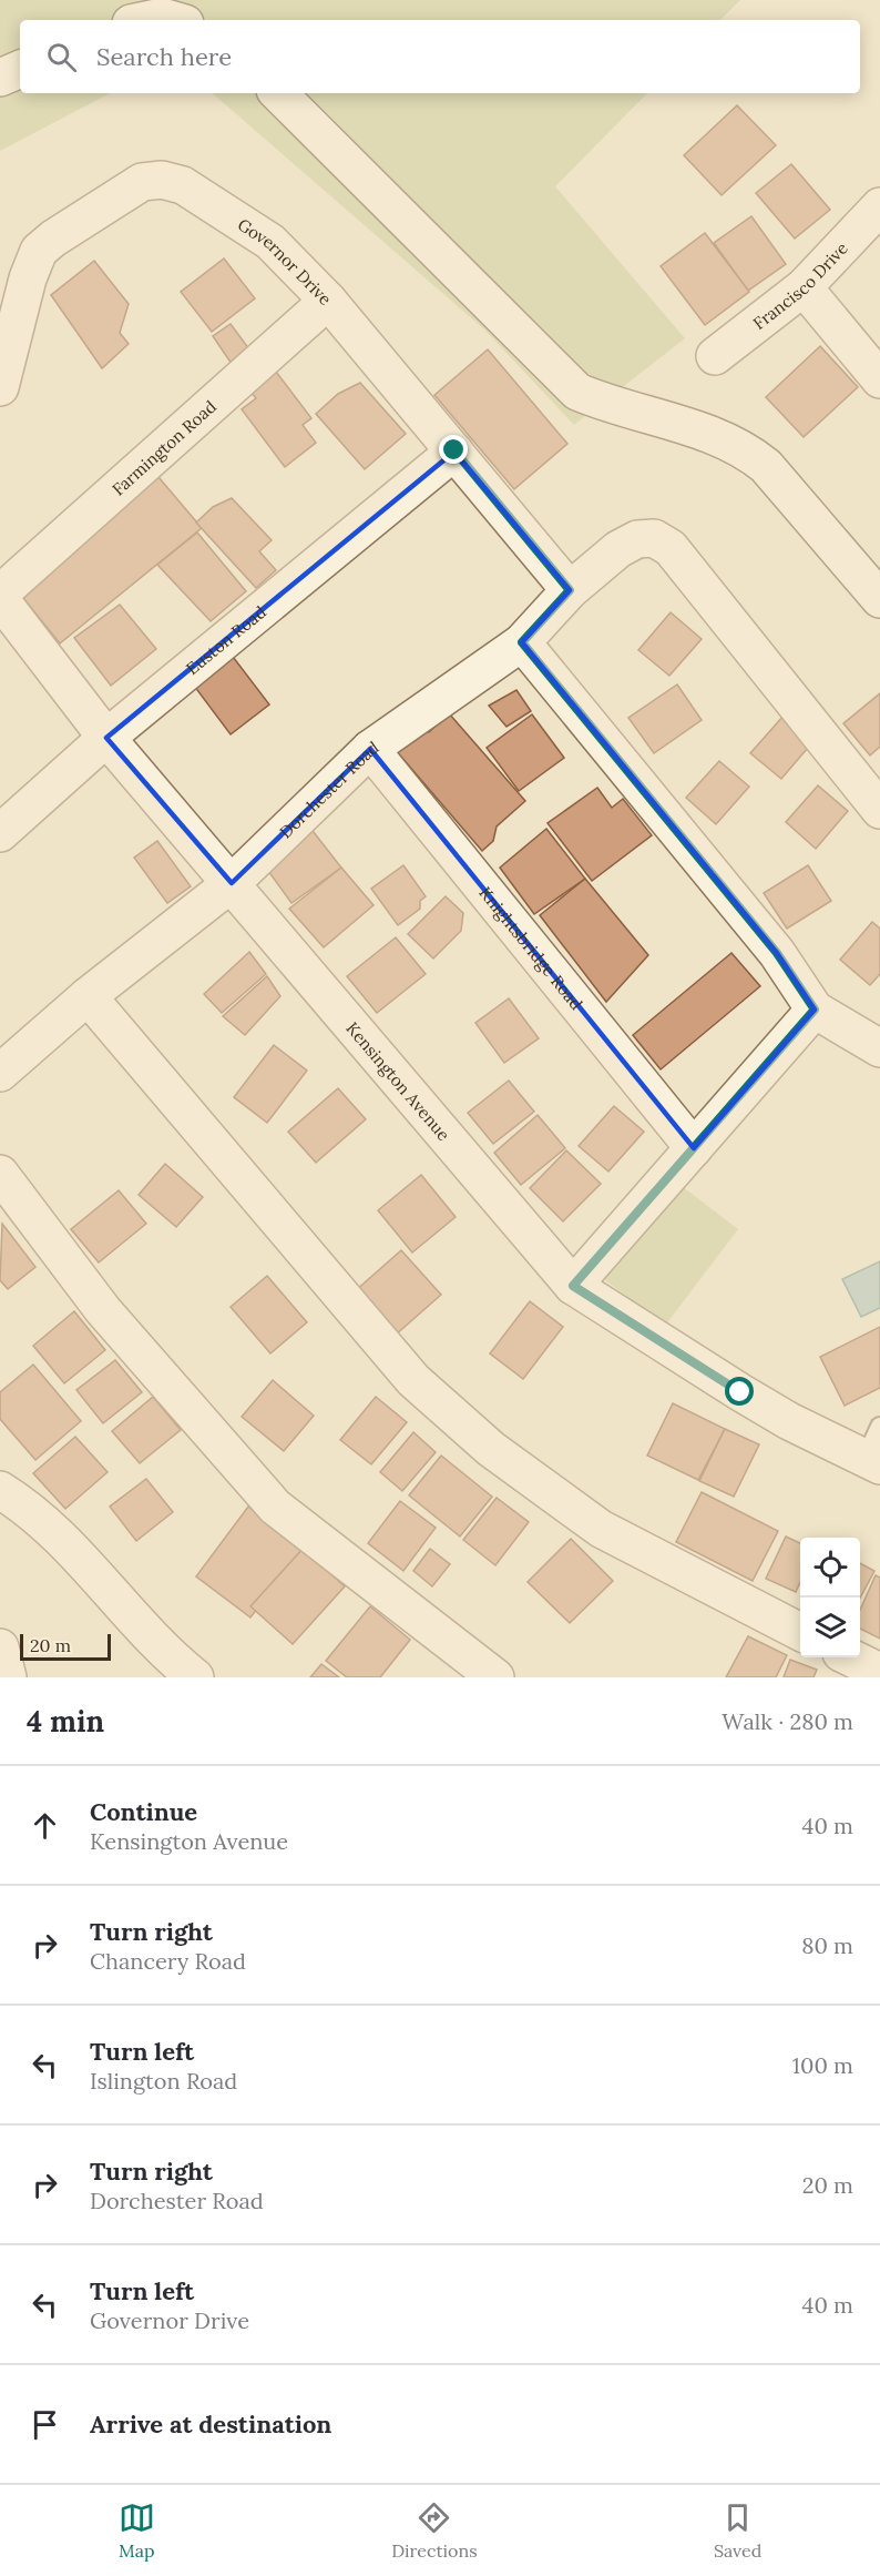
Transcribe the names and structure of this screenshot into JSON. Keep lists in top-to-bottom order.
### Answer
{
  "streets": {
    "street": [
      "Governor Drive",
      "Francisco Drive",
      "Farmington Road",
      "Euston Road",
      "Dorchester Road",
      "Knightsbridge Road",
      "Kensington Avenue"
    ]
  },
  "crossings": [
    ["Governor Drive", "Farmington Road"],
    ["Governor Drive", "Euston Road"],
    ["Governor Drive", "Dorchester Road"],
    ["Farmington Road", "Kensington Avenue"],
    ["Euston Road", "Kensington Avenue"],
    ["Dorchester Road", "Knightsbridge Road"],
    ["Dorchester Road", "Kensington Avenue"]
  ],
  "scale_bar": "20 m",
  "page": {
    "search": "Search here",
    "scale": "20 m",
    "heading": ["4 min", "Walk · 280 m"],
    "list": [
      ["Continue", "Kensington Avenue", "40 m"],
      ["Turn right", "Chancery Road", "80 m"],
      ["Turn left", "Islington Road", "100 m"],
      ["Turn right", "Dorchester Road", "20 m"],
      ["Turn left", "Governor Drive", "40 m"],
      "Arrive at destination"
    ],
    "nav": ["Map", "Directions", "Saved"]
  }
}
